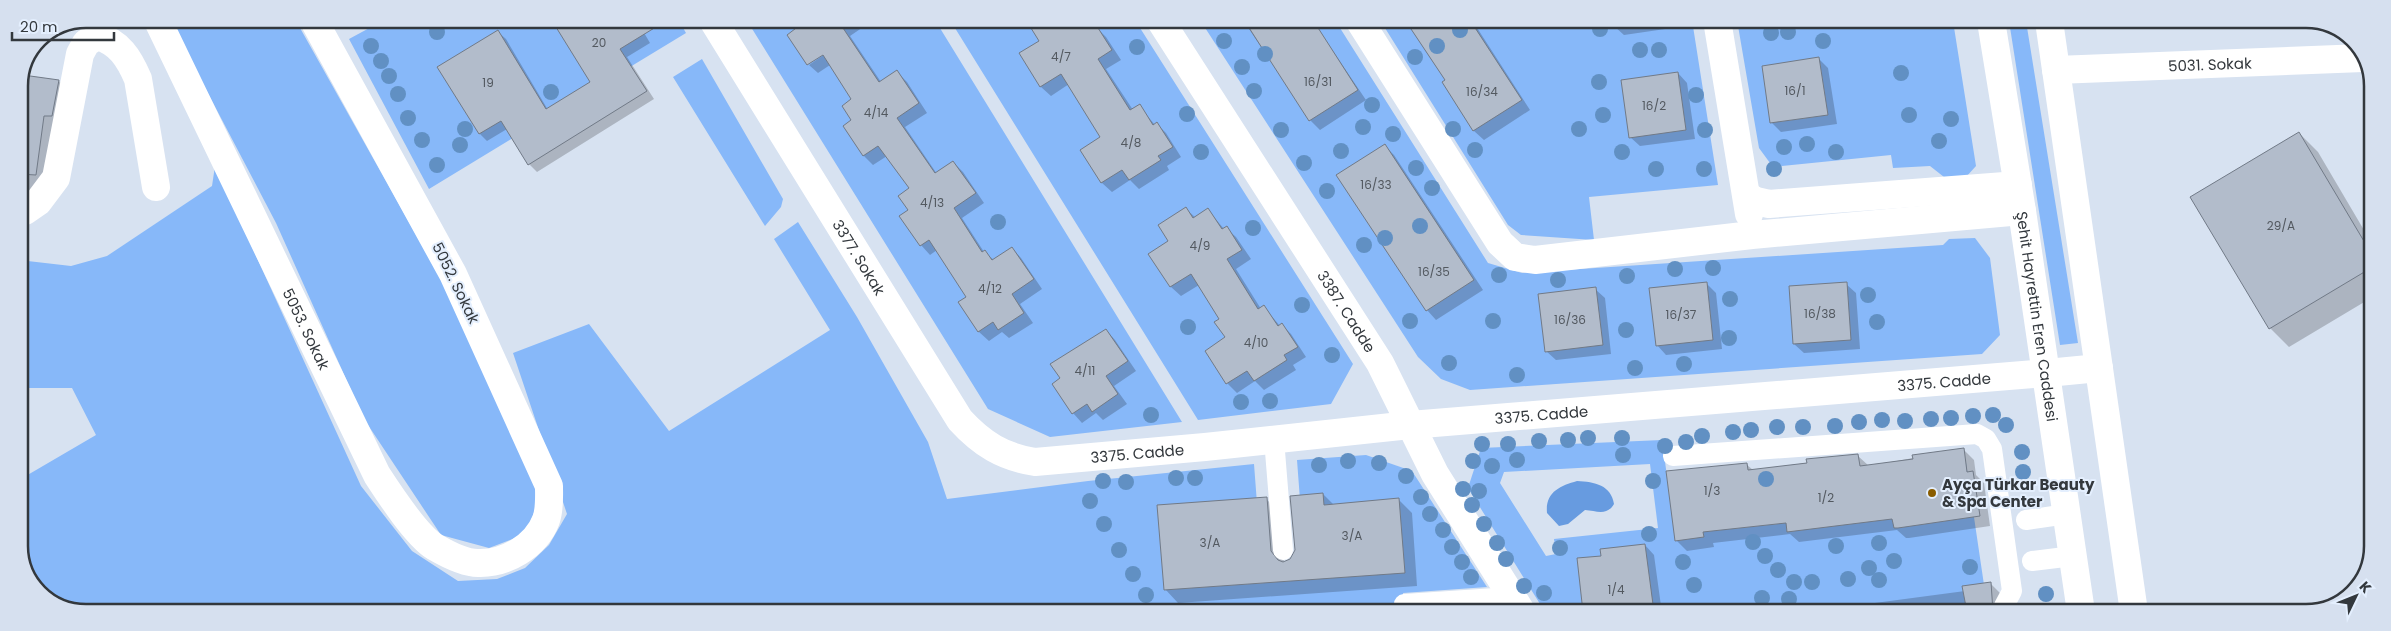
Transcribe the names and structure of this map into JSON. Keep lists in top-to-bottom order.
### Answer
{
  "streets": {
    "street": [
      "5031. Sokak",
      "3377. Sokak",
      "5052. Sokak",
      "3387. Cadde",
      "Şehit Hayrettin Eren Caddesi",
      "5053. Sokak",
      "3375. Cadde"
    ]
  },
  "crossings": [
    ["3377. Sokak", "3375. Cadde"],
    ["5052. Sokak", "5053. Sokak"],
    ["3387. Cadde", "3375. Cadde"],
    ["Şehit Hayrettin Eren Caddesi", "3375. Cadde"]
  ],
  "places": ["Ayça Türkar Beauty & Spa Center"],
  "house_numbers": [
    "20",
    "4/7",
    "16/31",
    "19",
    "16/1",
    "16/34",
    "16/2",
    "4/14",
    "4/8",
    "16/33",
    "4/13",
    "29/A",
    "4/9",
    "16/35",
    "4/12",
    "16/38",
    "16/37",
    "16/36",
    "4/10",
    "4/11",
    "1/3",
    "1/2",
    "3/A",
    "3/A",
    "1/4"
  ],
  "scale_bar": "20 m",
  "north": "top right"
}
